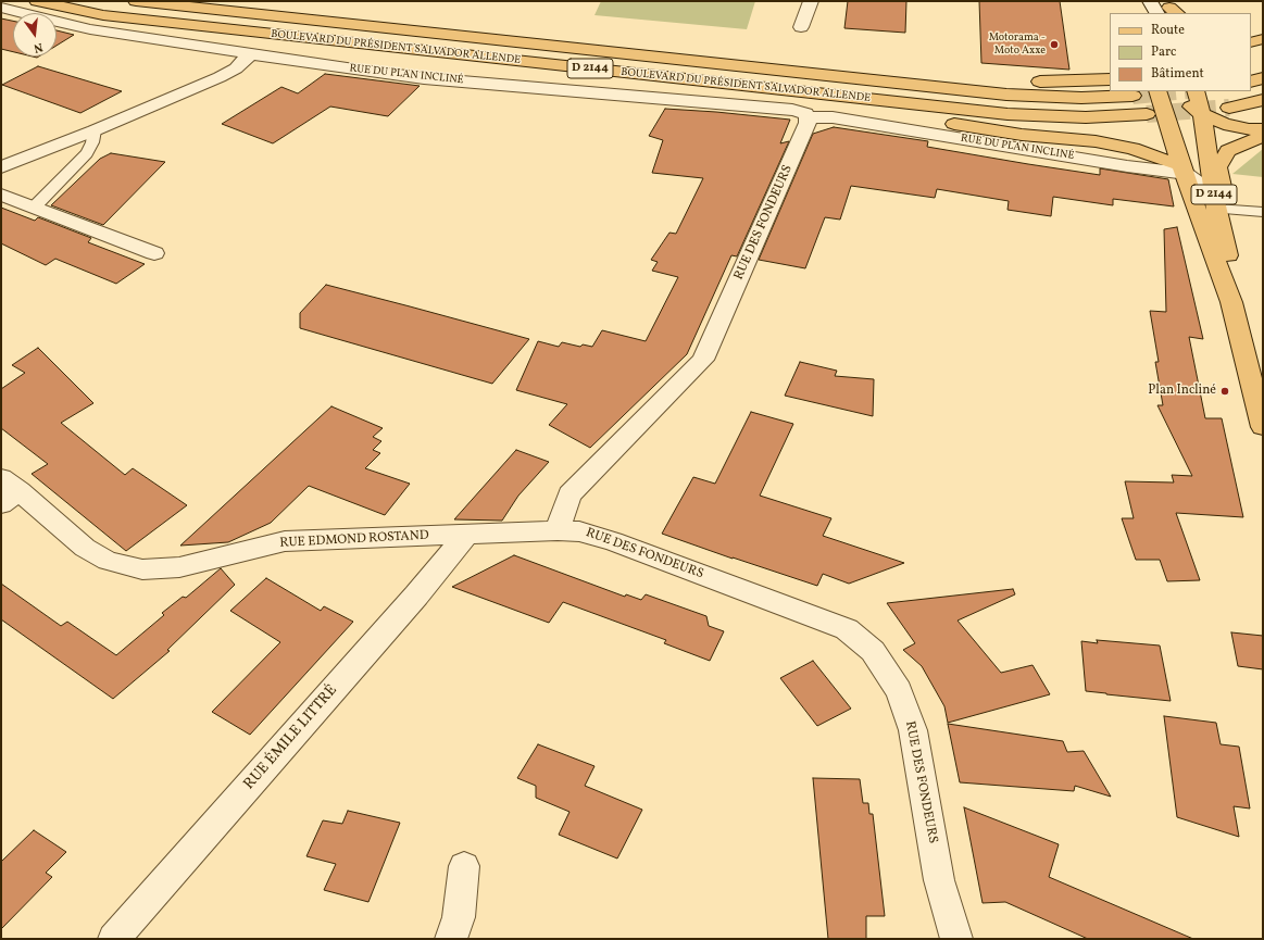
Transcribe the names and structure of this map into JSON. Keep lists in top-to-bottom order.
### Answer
{
  "streets": {
    "main road": ["BOULEVARD DU PRÉSIDENT SALVADOR ALLENDE", "D 2144"],
    "street": [
      "RUE DU PLAN INCLINÉ",
      "RUE DES FONDEURS",
      "RUE EDMOND ROSTAND",
      "RUE ÉMILE LITTRÉ"
    ]
  },
  "crossings": [
    ["D 2144", "RUE DU PLAN INCLINÉ"],
    ["RUE DU PLAN INCLINÉ", "RUE DES FONDEURS"],
    ["RUE DES FONDEURS", "RUE EDMOND ROSTAND"],
    ["RUE EDMOND ROSTAND", "RUE ÉMILE LITTRÉ"]
  ],
  "places": ["Motorama - Moto Axxe", "Plan Incliné"],
  "legend": ["Route", "Parc", "Bâtiment"],
  "north": "bottom"
}
